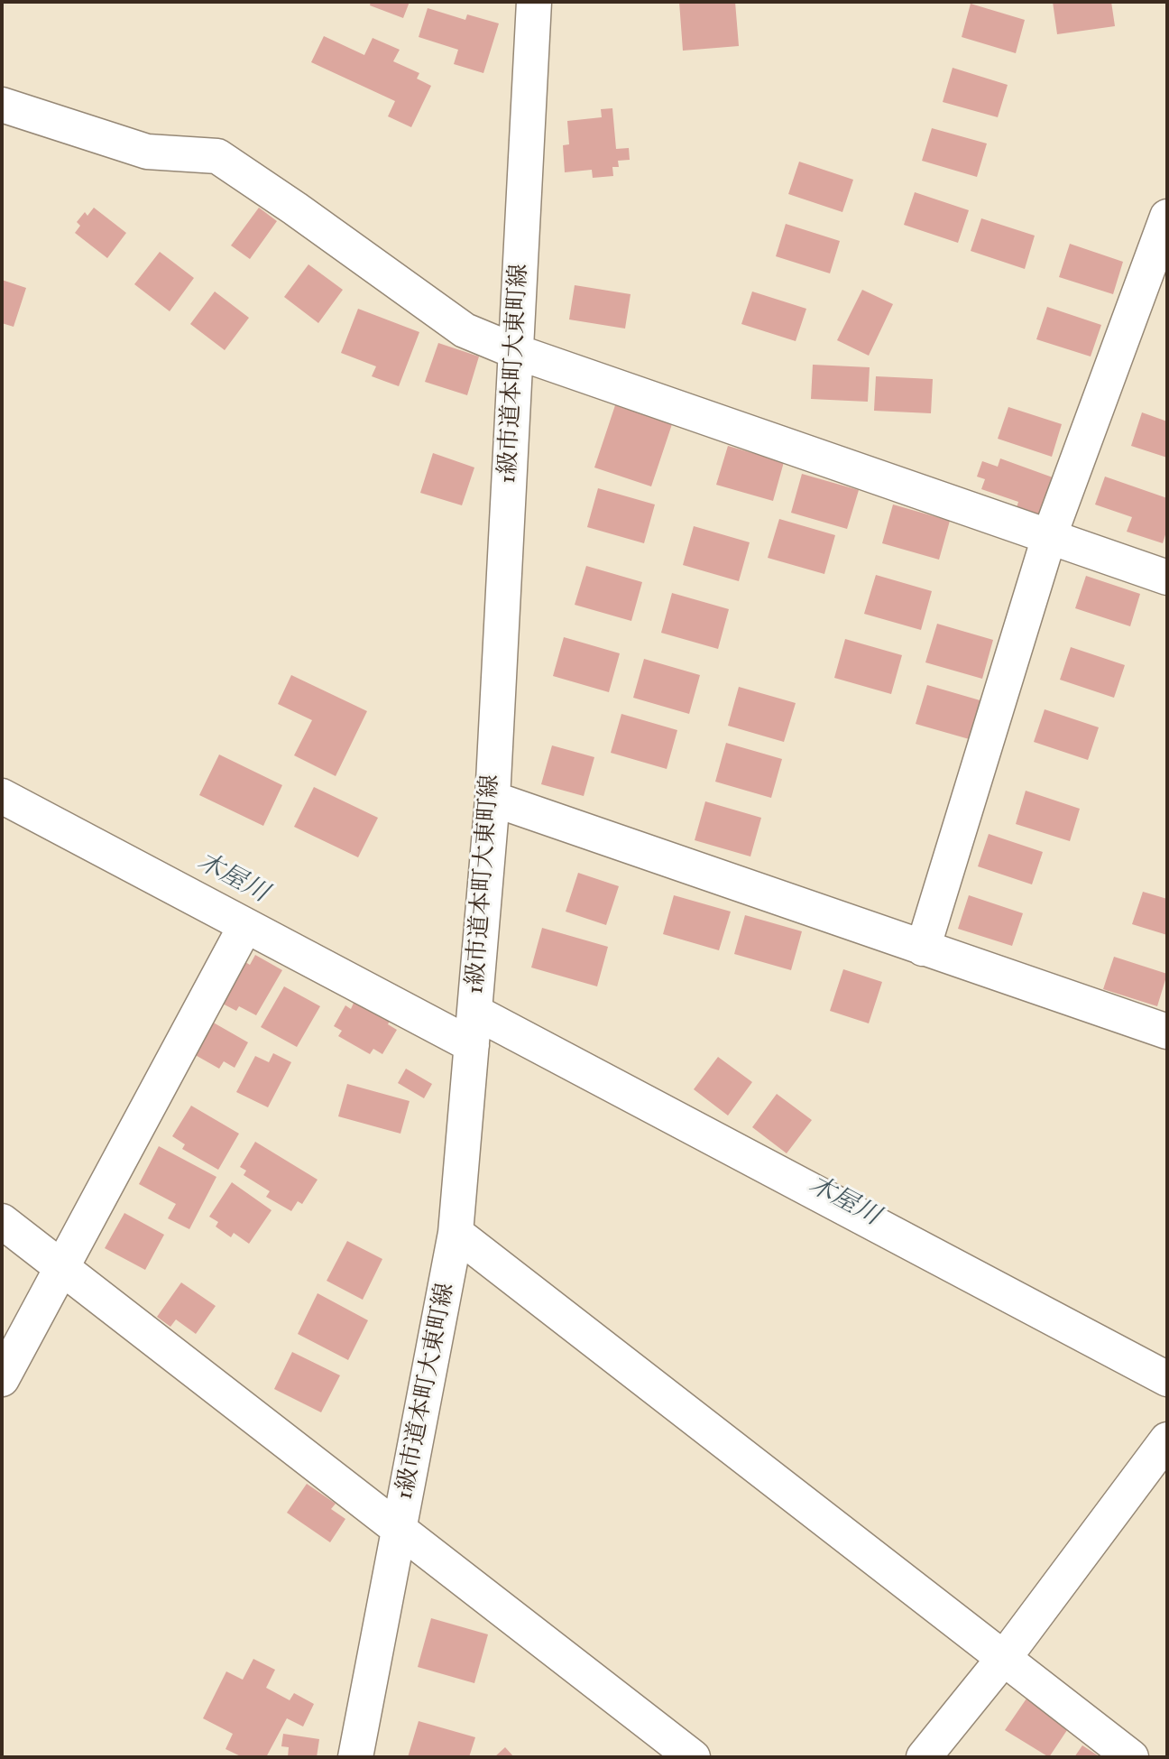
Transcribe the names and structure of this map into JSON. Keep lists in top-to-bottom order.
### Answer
{
  "streets": {
    "street": ["1級市道本町大東町線"]
  },
  "water": ["木屋川"]
}
